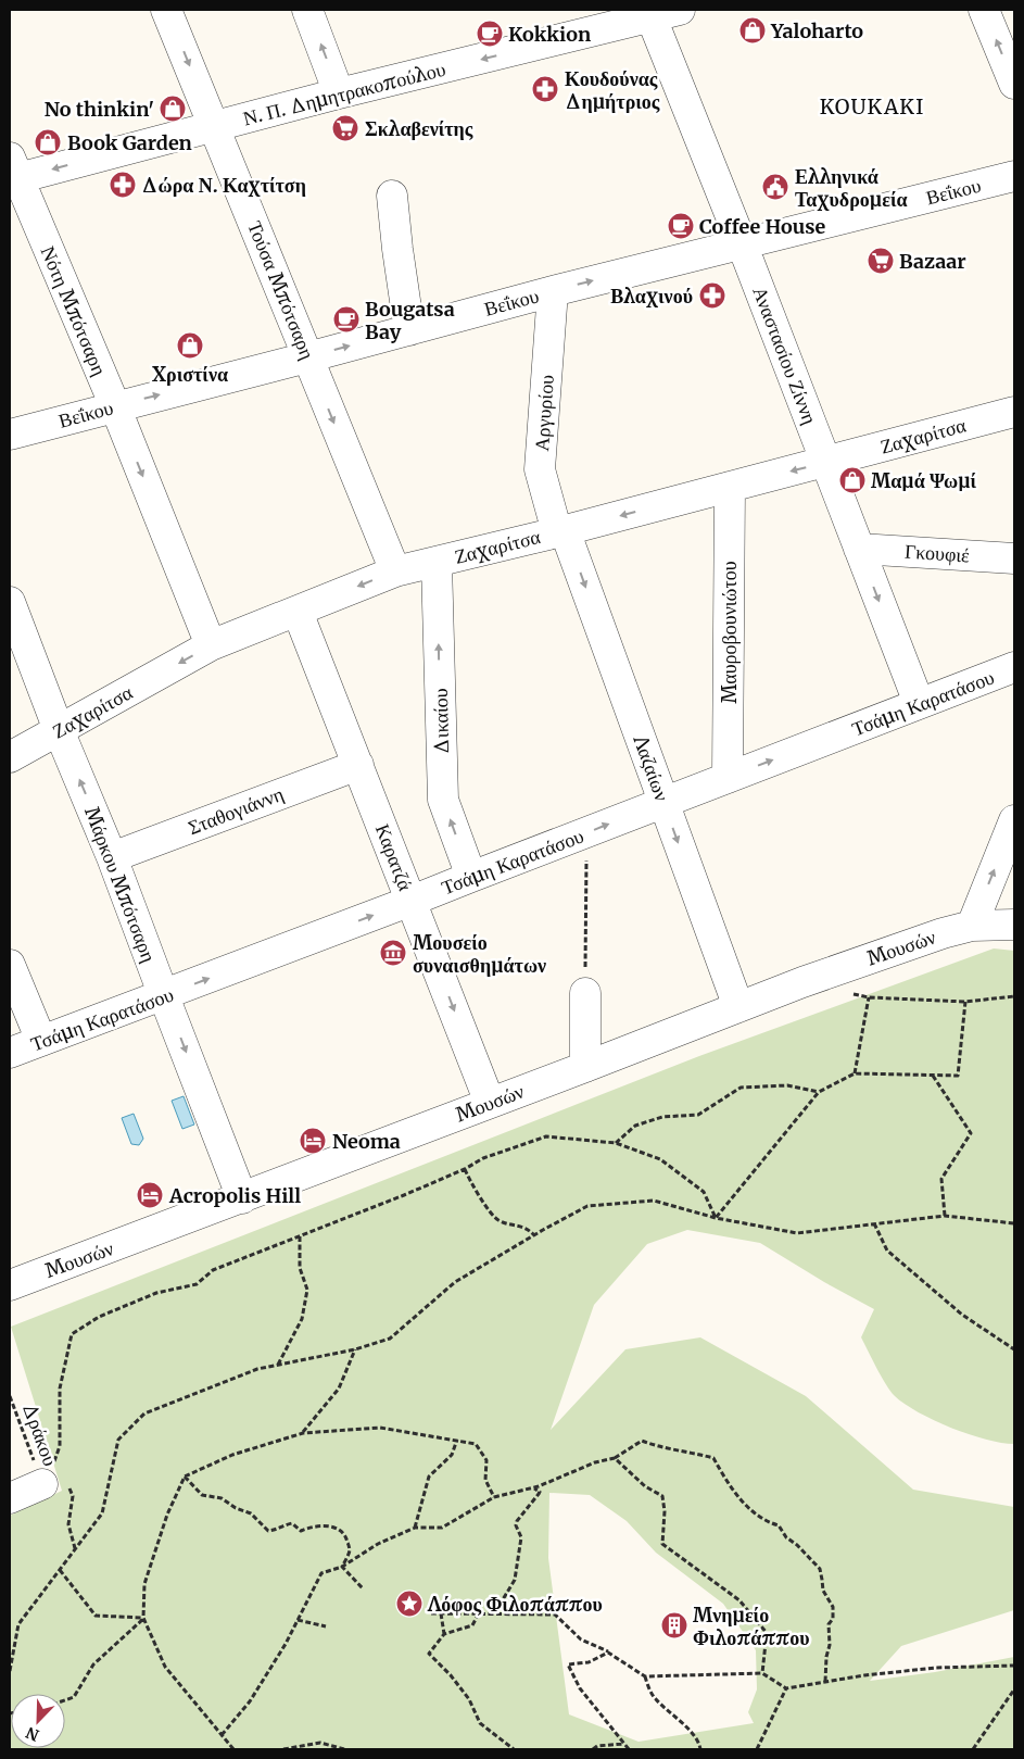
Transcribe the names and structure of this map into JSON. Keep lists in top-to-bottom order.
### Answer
{
  "streets": {
    "street": [
      "Ν. Π. Δημητρακοπούλου",
      "Βεΐκου",
      "Τούσα Μπότσαρη",
      "Νότη Μπότσαρη",
      "Αναστασίου Ζίννη",
      "Αργυρίου",
      "Ζαχαρίτσα",
      "Γκουφιέ",
      "Μαυροβουνιώτου",
      "Τσάμη Καρατάσου",
      "Δικαίου",
      "Λαζαίων",
      "Σταθογιάννη",
      "Καρατζά",
      "Μάρκου Μπότσαρη",
      "Μουσών"
    ],
    "path": ["Δράκου"]
  },
  "crossings": [
    ["Ν. Π. Δημητρακοπούλου", "Τούσα Μπότσαρη"],
    ["Ν. Π. Δημητρακοπούλου", "Νότη Μπότσαρη"],
    ["Ν. Π. Δημητρακοπούλου", "Αναστασίου Ζίννη"],
    ["Βεΐκου", "Τούσα Μπότσαρη"],
    ["Βεΐκου", "Νότη Μπότσαρη"],
    ["Βεΐκου", "Αναστασίου Ζίννη"],
    ["Βεΐκου", "Αργυρίου"],
    ["Τούσα Μπότσαρη", "Ζαχαρίτσα"],
    ["Νότη Μπότσαρη", "Ζαχαρίτσα"],
    ["Αναστασίου Ζίννη", "Ζαχαρίτσα"],
    ["Αναστασίου Ζίννη", "Γκουφιέ"],
    ["Αναστασίου Ζίννη", "Τσάμη Καρατάσου"],
    ["Αργυρίου", "Ζαχαρίτσα"],
    ["Αργυρίου", "Λαζαίων"],
    ["Ζαχαρίτσα", "Μαυροβουνιώτου"],
    ["Ζαχαρίτσα", "Δικαίου"],
    ["Ζαχαρίτσα", "Λαζαίων"],
    ["Ζαχαρίτσα", "Καρατζά"],
    ["Ζαχαρίτσα", "Μάρκου Μπότσαρη"],
    ["Μαυροβουνιώτου", "Τσάμη Καρατάσου"],
    ["Τσάμη Καρατάσου", "Δικαίου"],
    ["Τσάμη Καρατάσου", "Λαζαίων"],
    ["Τσάμη Καρατάσου", "Καρατζά"],
    ["Τσάμη Καρατάσου", "Μάρκου Μπότσαρη"],
    ["Λαζαίων", "Μουσών"],
    ["Σταθογιάννη", "Καρατζά"],
    ["Σταθογιάννη", "Μάρκου Μπότσαρη"],
    ["Καρατζά", "Μουσών"],
    ["Μάρκου Μπότσαρη", "Μουσών"]
  ],
  "one_way": [
    "Ν. Π. Δημητρακοπούλου",
    "Βεΐκου",
    "Τούσα Μπότσαρη",
    "Νότη Μπότσαρη",
    "Ζαχαρίτσα",
    "Τσάμη Καρατάσου",
    "Δικαίου",
    "Λαζαίων"
  ],
  "districts": ["KOUKAKI"],
  "places": {
    "shop": [
      "Yaloharto",
      "No thinkin'",
      "Book Garden",
      "Χριστίνα",
      "Μαμά Ψωμί"
    ],
    "cafe": ["Kokkion", "Coffee House", "Bougatsa Bay"],
    "pharmacy": ["Κουδούνας Δημήτριος", "Δώρα Ν. Καχτίτση", "Βλαχινού"],
    "supermarket": ["Σκλαβενίτης", "Bazaar"],
    "public building": ["Ελληνικά Ταχυδρομεία"],
    "museum": ["Μουσείο συναισθημάτων"],
    "hotel": ["Neoma", "Acropolis Hill"],
    "place": ["Λόφος Φιλοπάππου"],
    "building": ["Μνημείο Φιλοπάππου"]
  },
  "north": "bottom left"
}
